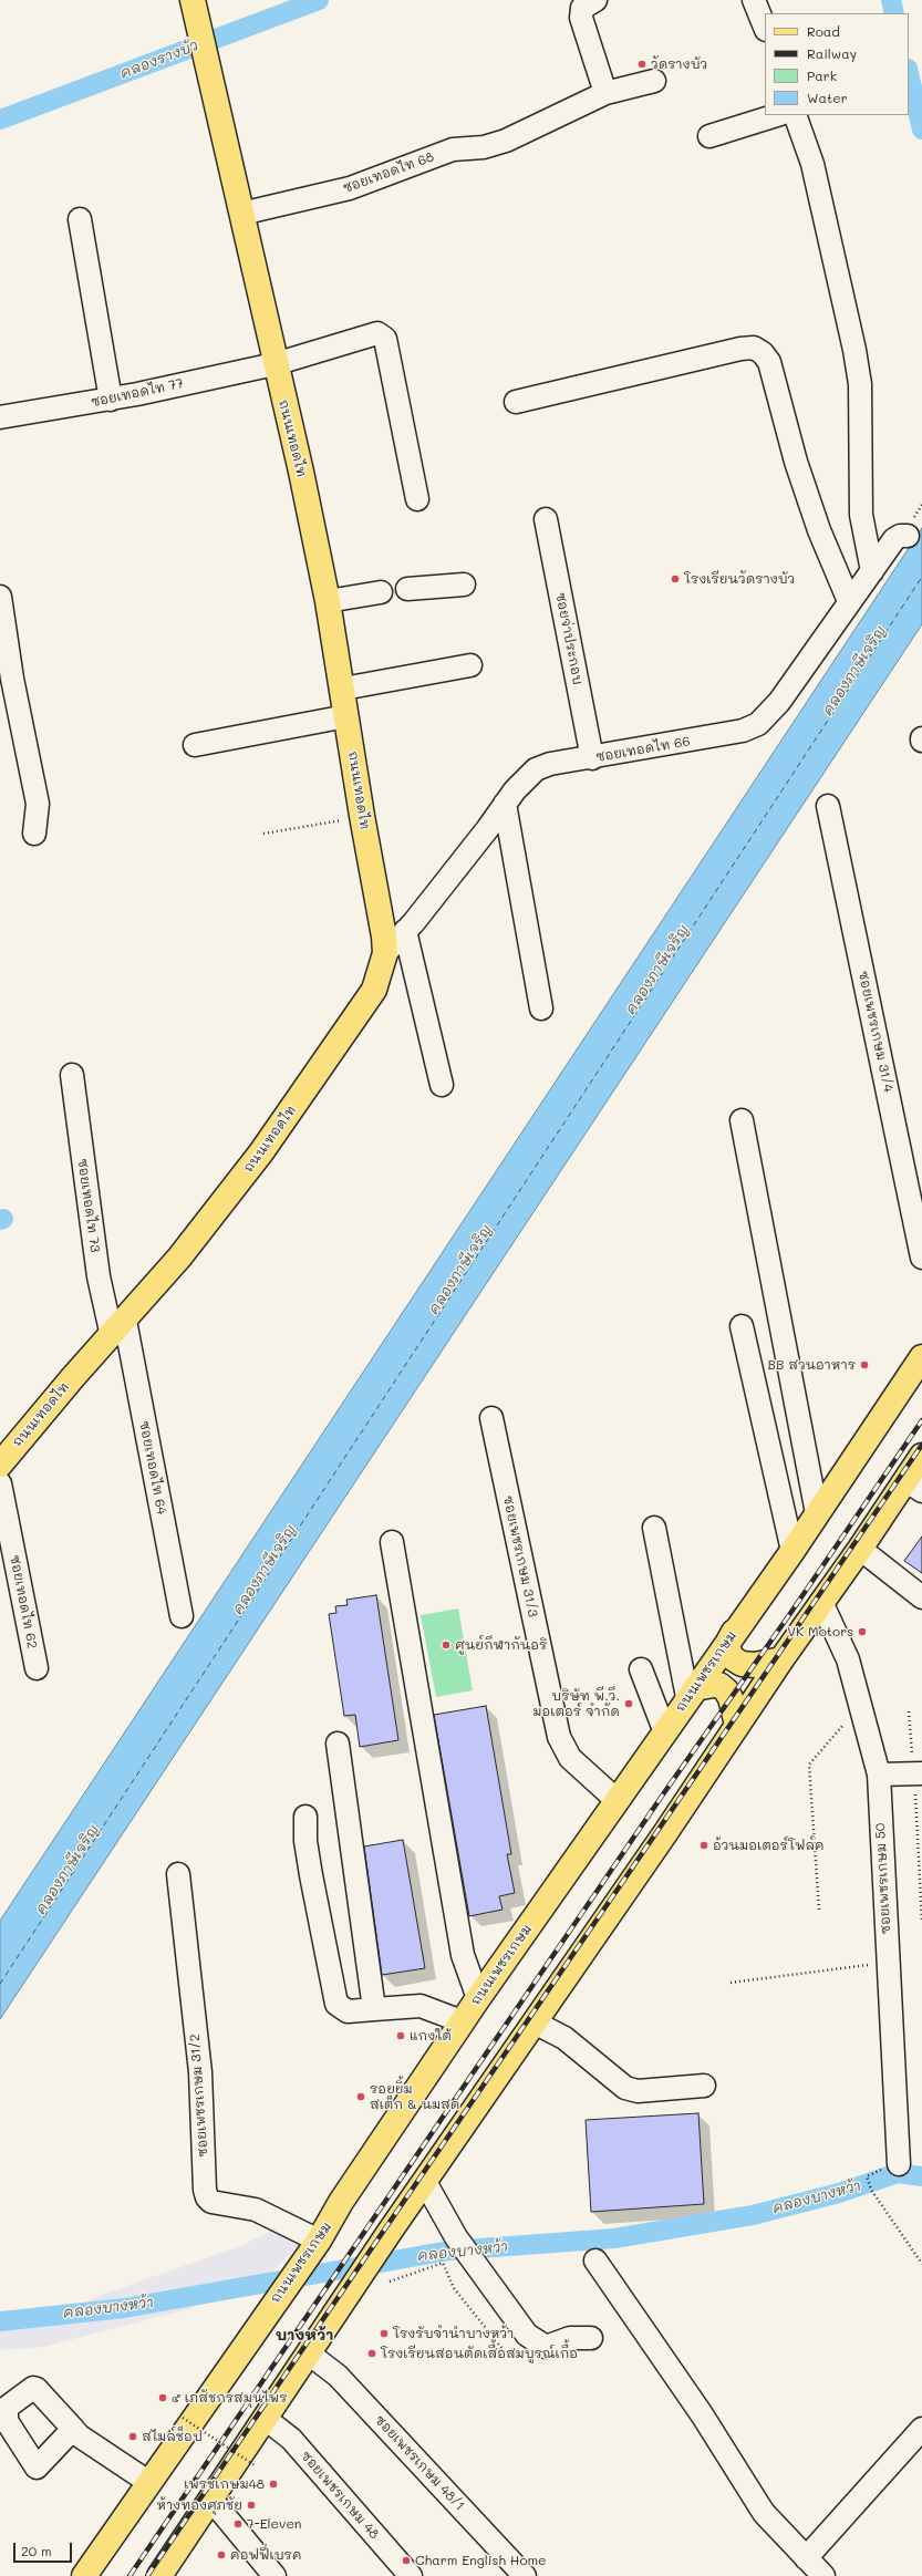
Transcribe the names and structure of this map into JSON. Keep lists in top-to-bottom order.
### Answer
{
  "streets": {
    "main road": ["ถนนเทอดไท", "ถนนเพชรเกษม"],
    "street": [
      "ซอยเทอดไท 68",
      "ซอยเทอดไท 77",
      "ซอยจ่าประกอบ",
      "ซอยเทอดไท 66",
      "ซอยเพชรเกษม 31/4",
      "ซอยเทอดไท 73",
      "ซอยเทอดไท 64",
      "ซอยเพชรเกษม 31/3",
      "ซอยเทอดไท 62",
      "ซอยเพชรเกษม 50",
      "ซอยเพชรเกษม 31/2",
      "ซอยเพชรเกษม 48/1",
      "ซอยเพชรเกษม 48"
    ]
  },
  "crossings": [
    ["ซอยเทอดไท 68", "ถนนเทอดไท"],
    ["ซอยเทอดไท 77", "ถนนเทอดไท"],
    ["ถนนเทอดไท", "ซอยเทอดไท 66"],
    ["ถนนเทอดไท", "ซอยเทอดไท 73"],
    ["ถนนเทอดไท", "ซอยเทอดไท 64"],
    ["ซอยจ่าประกอบ", "ซอยเทอดไท 66"],
    ["ซอยเทอดไท 73", "ซอยเทอดไท 64"],
    ["ซอยเพชรเกษม 31/3", "ถนนเพชรเกษม"],
    ["ถนนเพชรเกษม", "ซอยเพชรเกษม 31/2"]
  ],
  "districts": ["บางหว้า"],
  "water": ["คลองรางบัว", "คลองภาษีเจริญ", "คลองบางหว้า"],
  "places": [
    "วัดรางบัว",
    "โรงเรียนวัดรางบัว",
    "BB สวนอาหาร",
    "VK Motors",
    "ศูนย์กีฬากันอริ",
    "บริษัท พี.วี. มอเตอร์ จำกัด",
    "อ้วนมอเตอร์โฟล์ค",
    "แกงใต้",
    "รอยยิ้ม สเต็ก & นมสด",
    "โรงรับจำนำบางหว้า",
    "โรงเรียนสอนตัดเสื้อสมบูรณ์เกื้อ",
    "๕ เภสัชกรสมุนไพร",
    "สไมล์ช็อป",
    "เพรชเกษม48",
    "ห้างทองศุภชัย",
    "7-Eleven",
    "คอฟฟี่เบรค",
    "Charm English Home"
  ],
  "legend": [
    "Road",
    "Railway",
    "Park",
    "Water"
  ],
  "scale_bar": "20 m"
}
